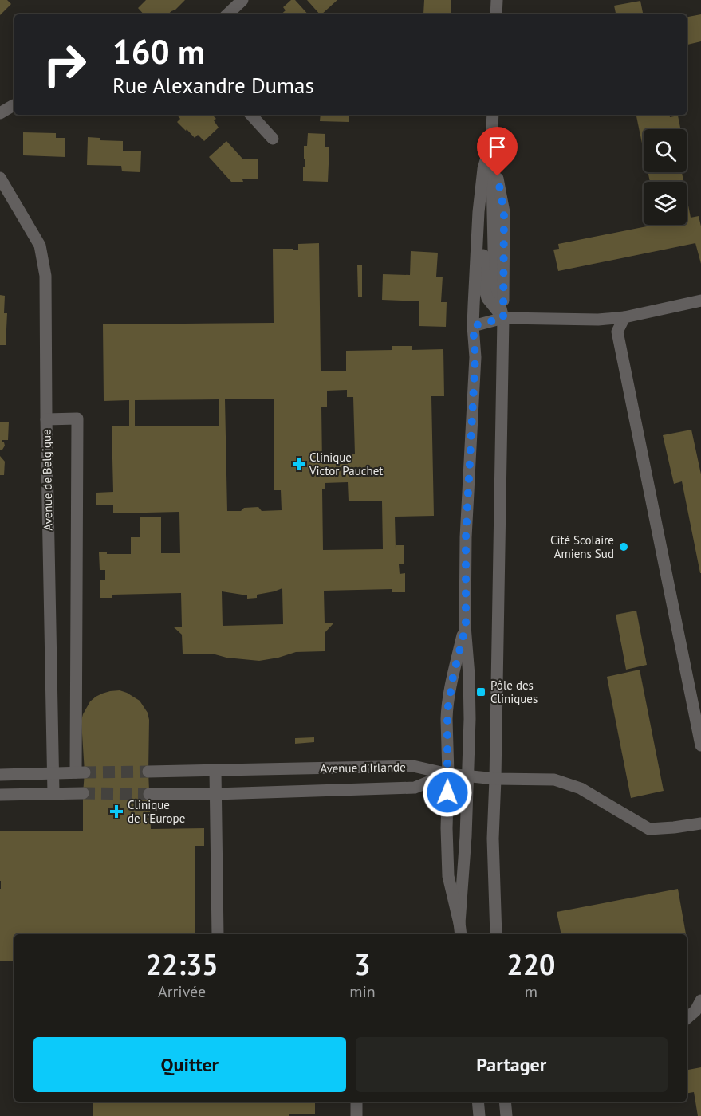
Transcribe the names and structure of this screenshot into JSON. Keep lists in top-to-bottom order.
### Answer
{
  "streets": {
    "street": ["Avenue de Belgique", "Avenue d'Irlande"]
  },
  "places": {
    "health": ["Clinique Victor Pauchet", "Clinique de l'Europe"],
    "other": ["Cité Scolaire Amiens Sud"],
    "transit": ["Pôle des Cliniques"]
  },
  "page": {
    "turn": ["160 m", "Rue Alexandre Dumas"],
    "eta": [
      "22:35",
      "Arrivée",
      "3",
      "min",
      "220",
      "m"
    ],
    "buttons": ["Quitter", "Partager"]
  }
}
